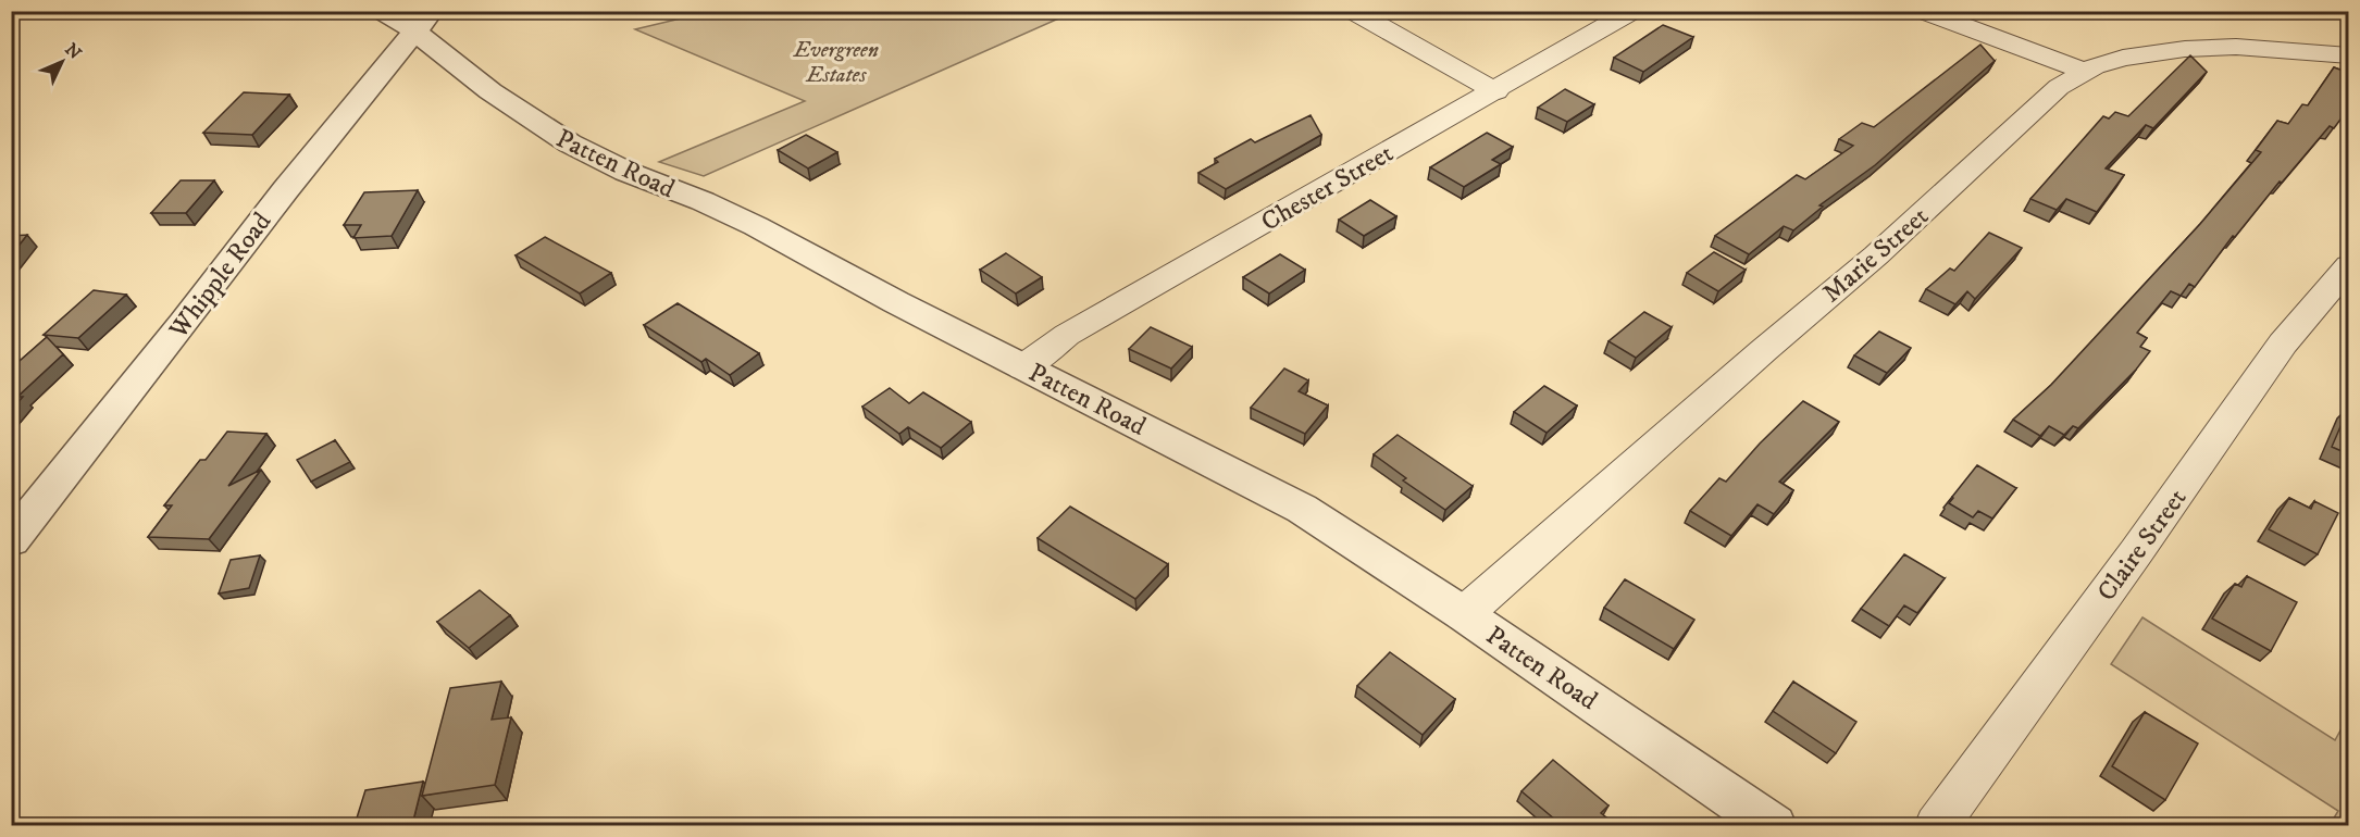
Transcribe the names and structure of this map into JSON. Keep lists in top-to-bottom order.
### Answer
{
  "streets": {
    "street": [
      "Patten Road",
      "Chester Street",
      "Marie Street",
      "Whipple Road",
      "Claire Street"
    ]
  },
  "crossings": [
    ["Patten Road", "Chester Street"],
    ["Patten Road", "Marie Street"],
    ["Patten Road", "Whipple Road"]
  ],
  "parks": ["Evergreen Estates"],
  "north": "top right"
}
